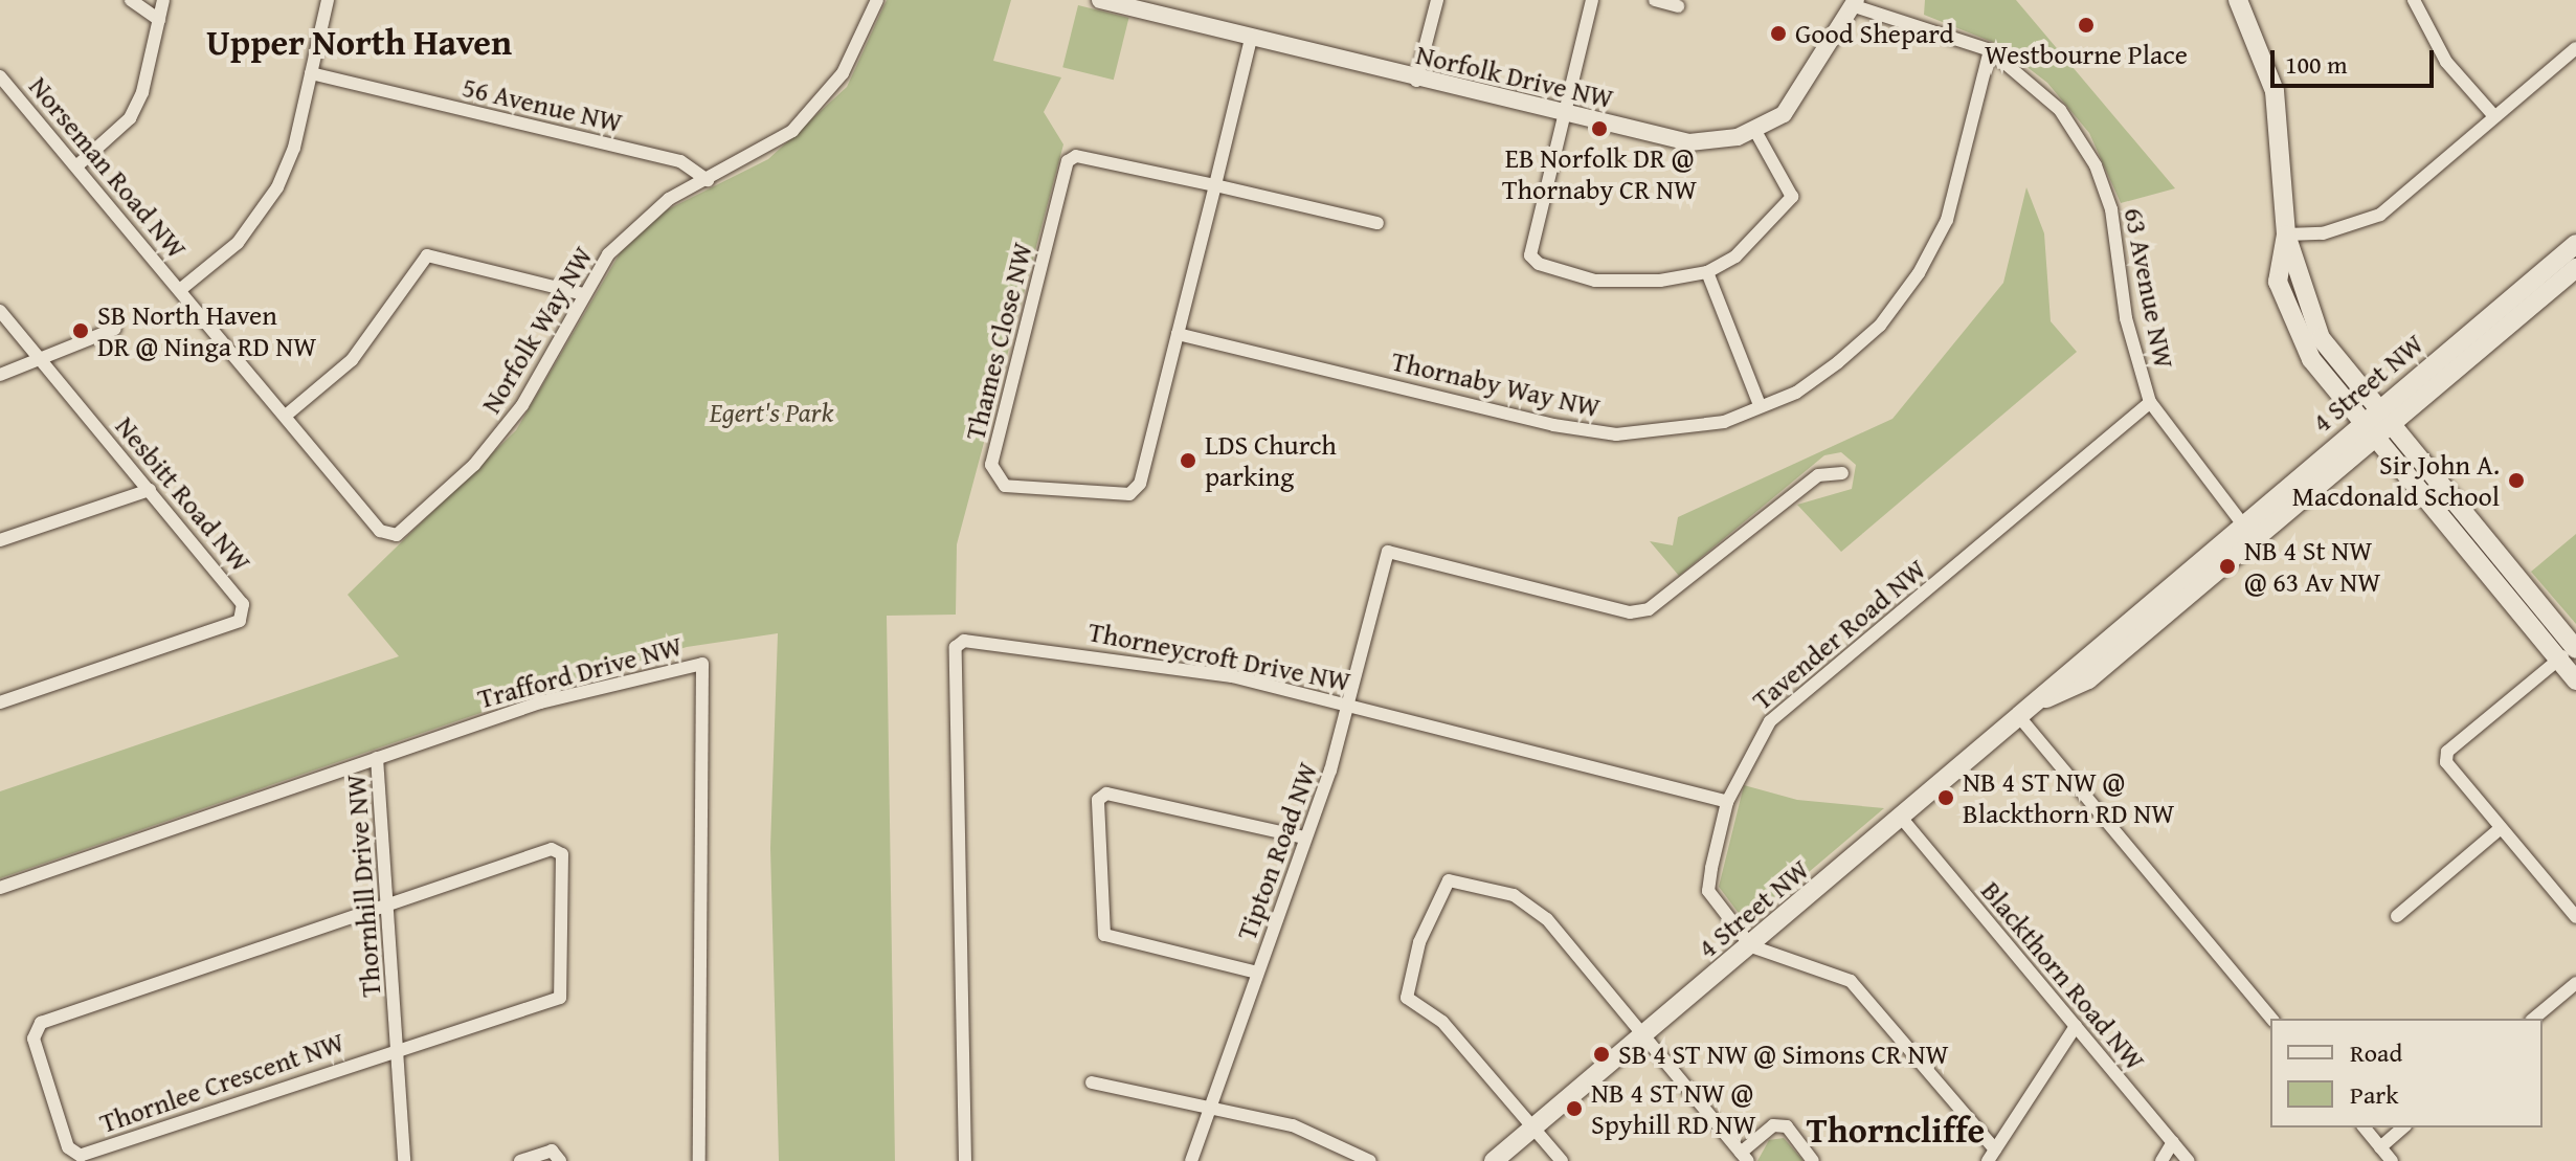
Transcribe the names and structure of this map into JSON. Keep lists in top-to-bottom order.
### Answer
{
  "streets": {
    "main road": ["4 Street NW"],
    "street": [
      "Norfolk Drive NW",
      "56 Avenue NW",
      "Norseman Road NW",
      "63 Avenue NW",
      "Norfolk Way NW",
      "Thames Close NW",
      "Thornaby Way NW",
      "Nesbitt Road NW",
      "Tavender Road NW",
      "Thorneycroft Drive NW",
      "Trafford Drive NW",
      "Tipton Road NW",
      "Thornhill Drive NW",
      "Blackthorn Road NW",
      "Thornlee Crescent NW"
    ]
  },
  "crossings": [
    ["Norfolk Drive NW", "63 Avenue NW"],
    ["Norfolk Drive NW", "Thames Close NW"],
    ["56 Avenue NW", "Norfolk Way NW"],
    ["Norseman Road NW", "Norfolk Way NW"],
    ["63 Avenue NW", "4 Street NW"],
    ["63 Avenue NW", "Thornaby Way NW"],
    ["63 Avenue NW", "Tavender Road NW"],
    ["Thames Close NW", "Thornaby Way NW"],
    ["4 Street NW", "Tavender Road NW"],
    ["4 Street NW", "Blackthorn Road NW"],
    ["Tavender Road NW", "Thorneycroft Drive NW"],
    ["Thorneycroft Drive NW", "Tipton Road NW"],
    ["Trafford Drive NW", "Thornhill Drive NW"],
    ["Thornhill Drive NW", "Thornlee Crescent NW"]
  ],
  "districts": ["Upper North Haven", "Thorncliffe"],
  "parks": ["Egert's Park"],
  "places": [
    "Westbourne Place",
    "Good Shepard",
    "EB Norfolk DR @ Thornaby CR NW",
    "SB North Haven DR @ Ninga RD NW",
    "LDS Church parking",
    "Sir John A. Macdonald School",
    "NB 4 St NW @ 63 Av NW",
    "NB 4 ST NW @ Blackthorn RD NW",
    "SB 4 ST NW @ Simons CR NW",
    "NB 4 ST NW @ Spyhill RD NW"
  ],
  "legend": ["Road", "Park"],
  "scale_bar": "100 m"
}
